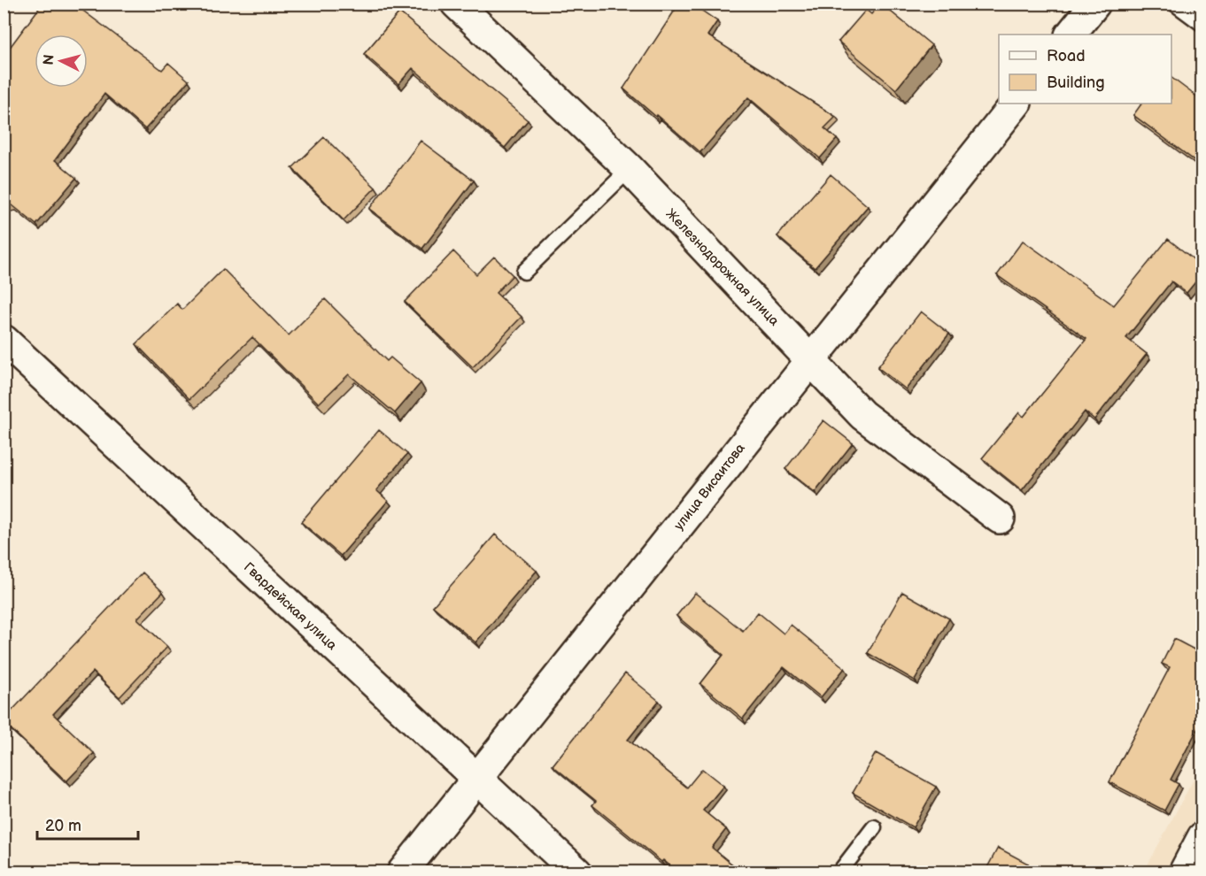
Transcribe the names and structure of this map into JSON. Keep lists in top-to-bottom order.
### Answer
{
  "streets": {
    "street": ["Железнодорожная улица", "улица Висаитова", "Гвардейская улица"]
  },
  "crossings": [
    ["Железнодорожная улица", "улица Висаитова"],
    ["улица Висаитова", "Гвардейская улица"]
  ],
  "legend": ["Road", "Building"],
  "scale_bar": "20 m",
  "north": "left"
}
